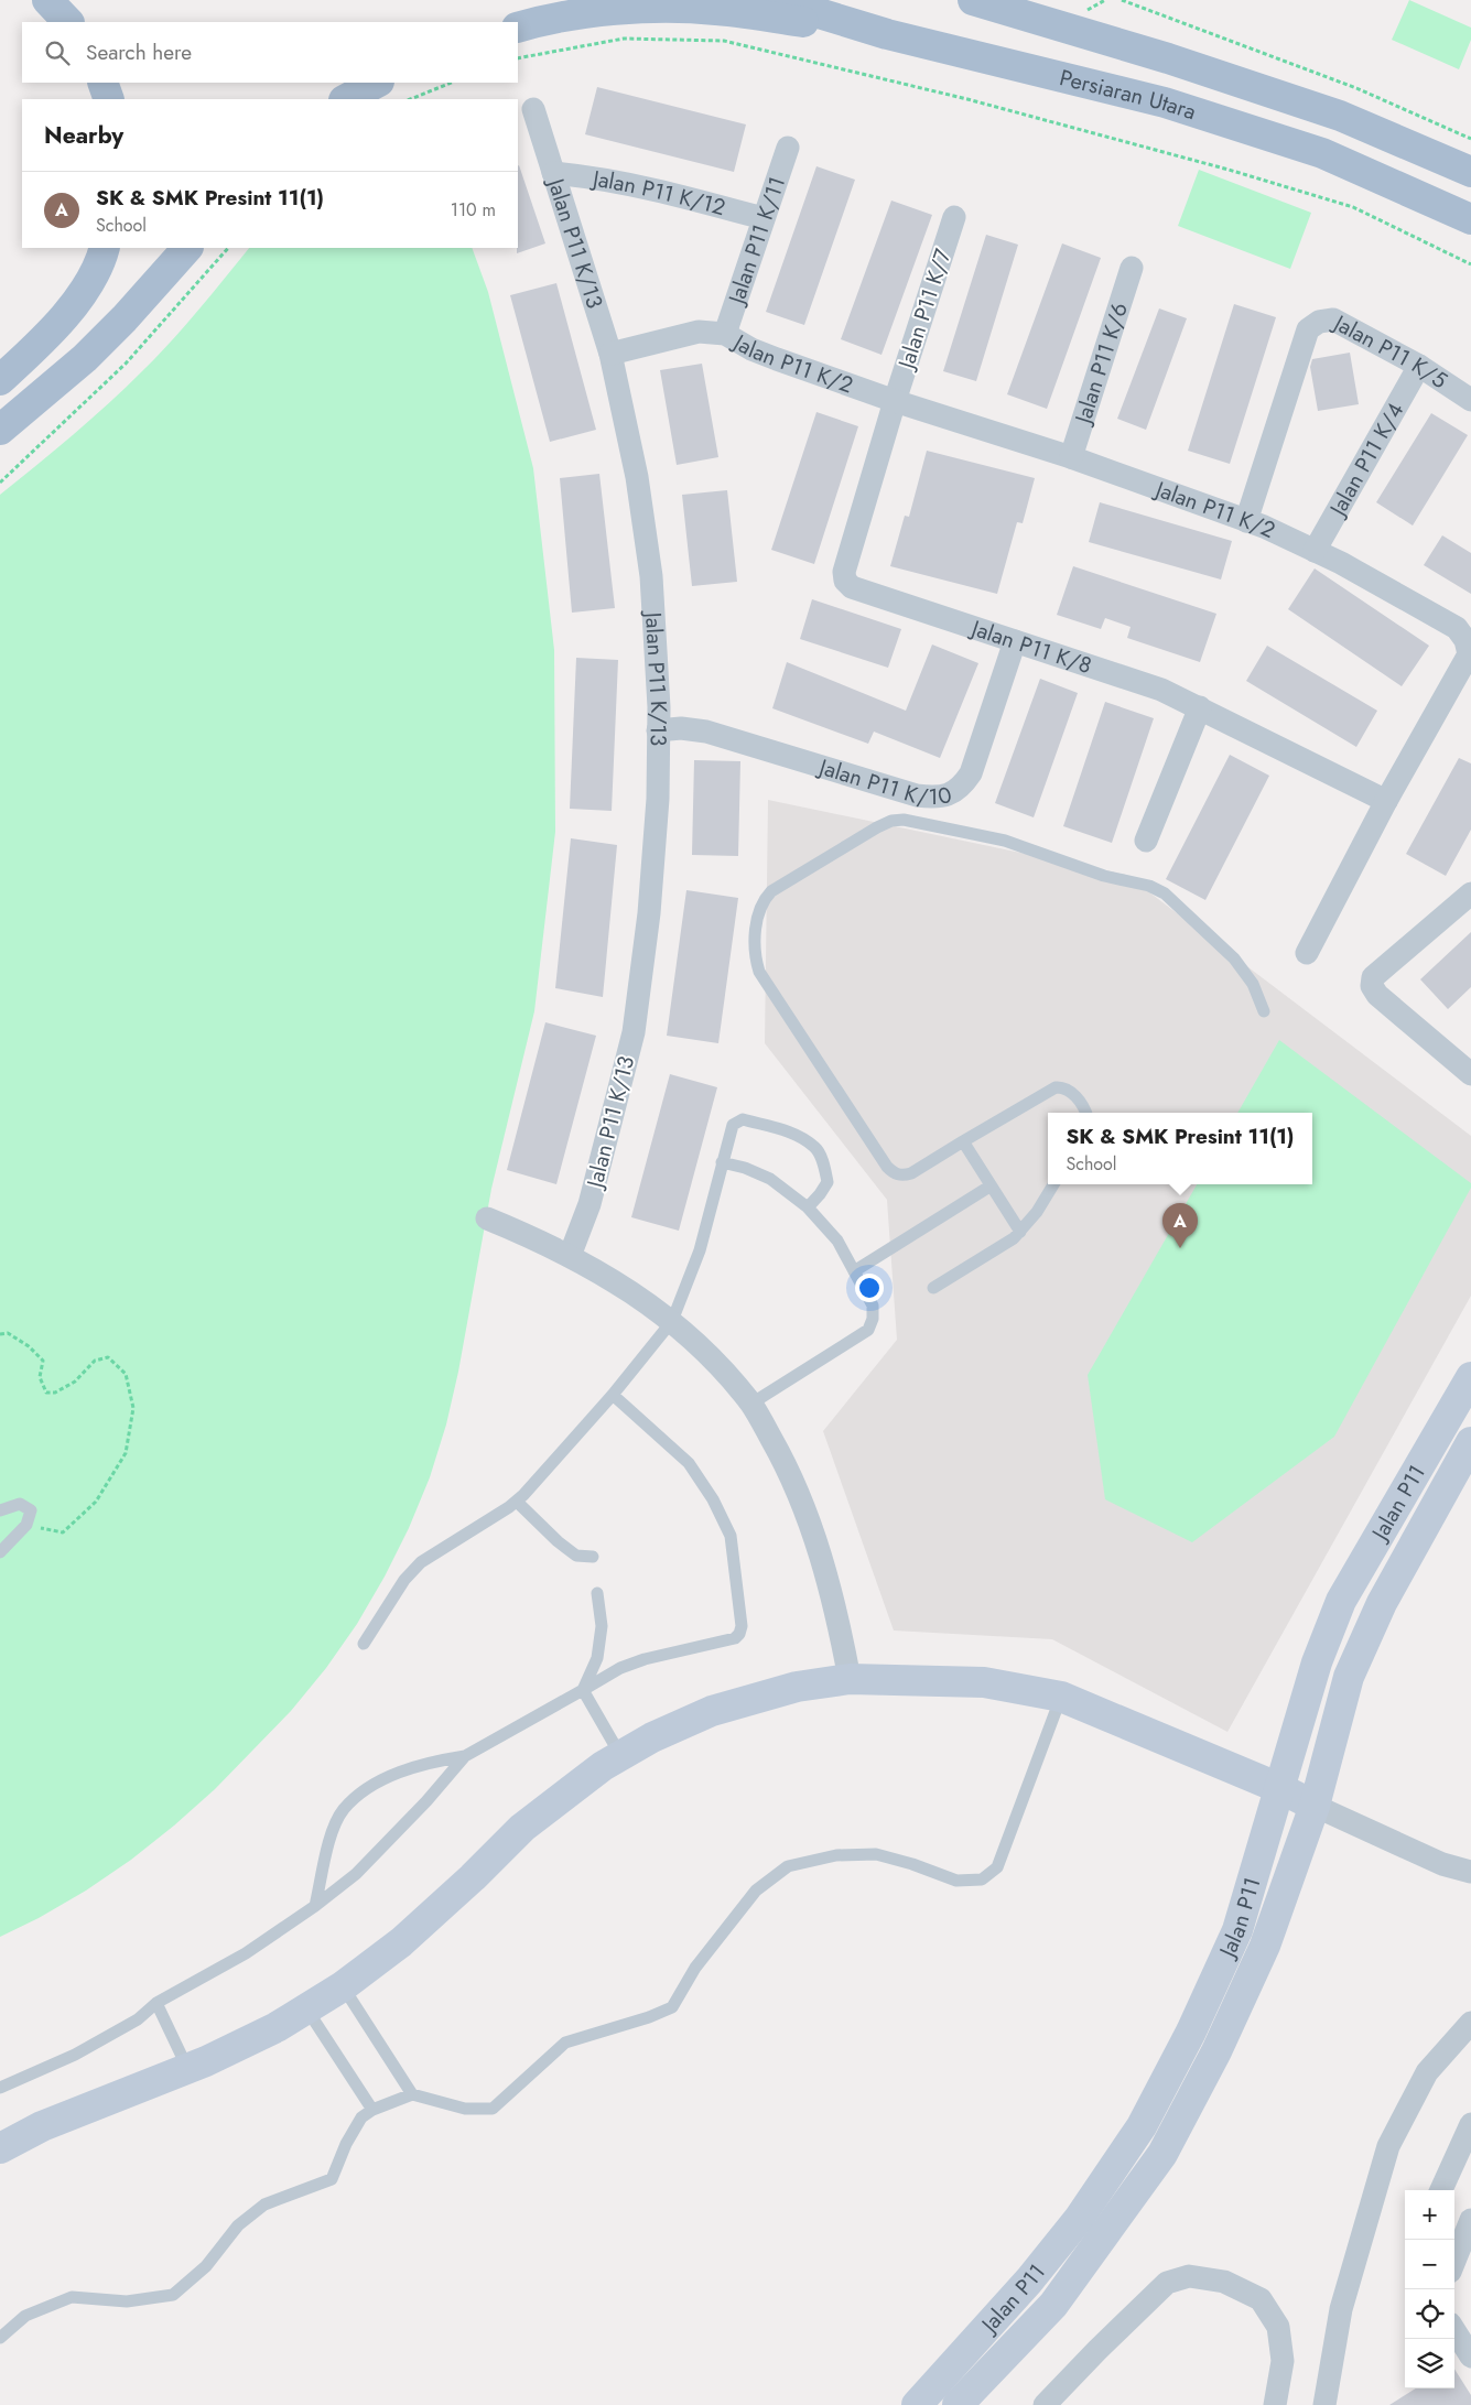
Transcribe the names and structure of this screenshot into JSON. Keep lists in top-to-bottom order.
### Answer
{
  "streets": {
    "main road": ["Persiaran Utara", "Jalan P11"],
    "street": [
      "Jalan P11 K/12",
      "Jalan P11 K/11",
      "Jalan P11 K/13",
      "Jalan P11 K/7",
      "Jalan P11 K/5",
      "Jalan P11 K/2",
      "Jalan P11 K/6",
      "Jalan P11 K/4",
      "Jalan P11 K/8",
      "Jalan P11 K/10"
    ]
  },
  "crossings": [
    ["Jalan P11 K/12", "Jalan P11 K/11"],
    ["Jalan P11 K/12", "Jalan P11 K/13"],
    ["Jalan P11 K/11", "Jalan P11 K/2"],
    ["Jalan P11 K/13", "Jalan P11 K/2"],
    ["Jalan P11 K/13", "Jalan P11 K/10"],
    ["Jalan P11 K/7", "Jalan P11 K/2"],
    ["Jalan P11 K/7", "Jalan P11 K/8"],
    ["Jalan P11 K/5", "Jalan P11 K/2"],
    ["Jalan P11 K/5", "Jalan P11 K/4"],
    ["Jalan P11 K/2", "Jalan P11 K/6"],
    ["Jalan P11 K/2", "Jalan P11 K/4"],
    ["Jalan P11 K/2", "Jalan P11 K/8"],
    ["Jalan P11 K/8", "Jalan P11 K/10"]
  ],
  "page": {
    "search": "Search here",
    "heading": "Nearby",
    "list": [
      {
        "mark": "A",
        "name": "SK & SMK Presint 11(1)",
        "note": "School",
        "value": "110 m"
      }
    ],
    "popup": ["SK & SMK Presint 11(1)", "School"],
    "pins": "A",
    "map_buttons": ["+", "−"]
  }
}
